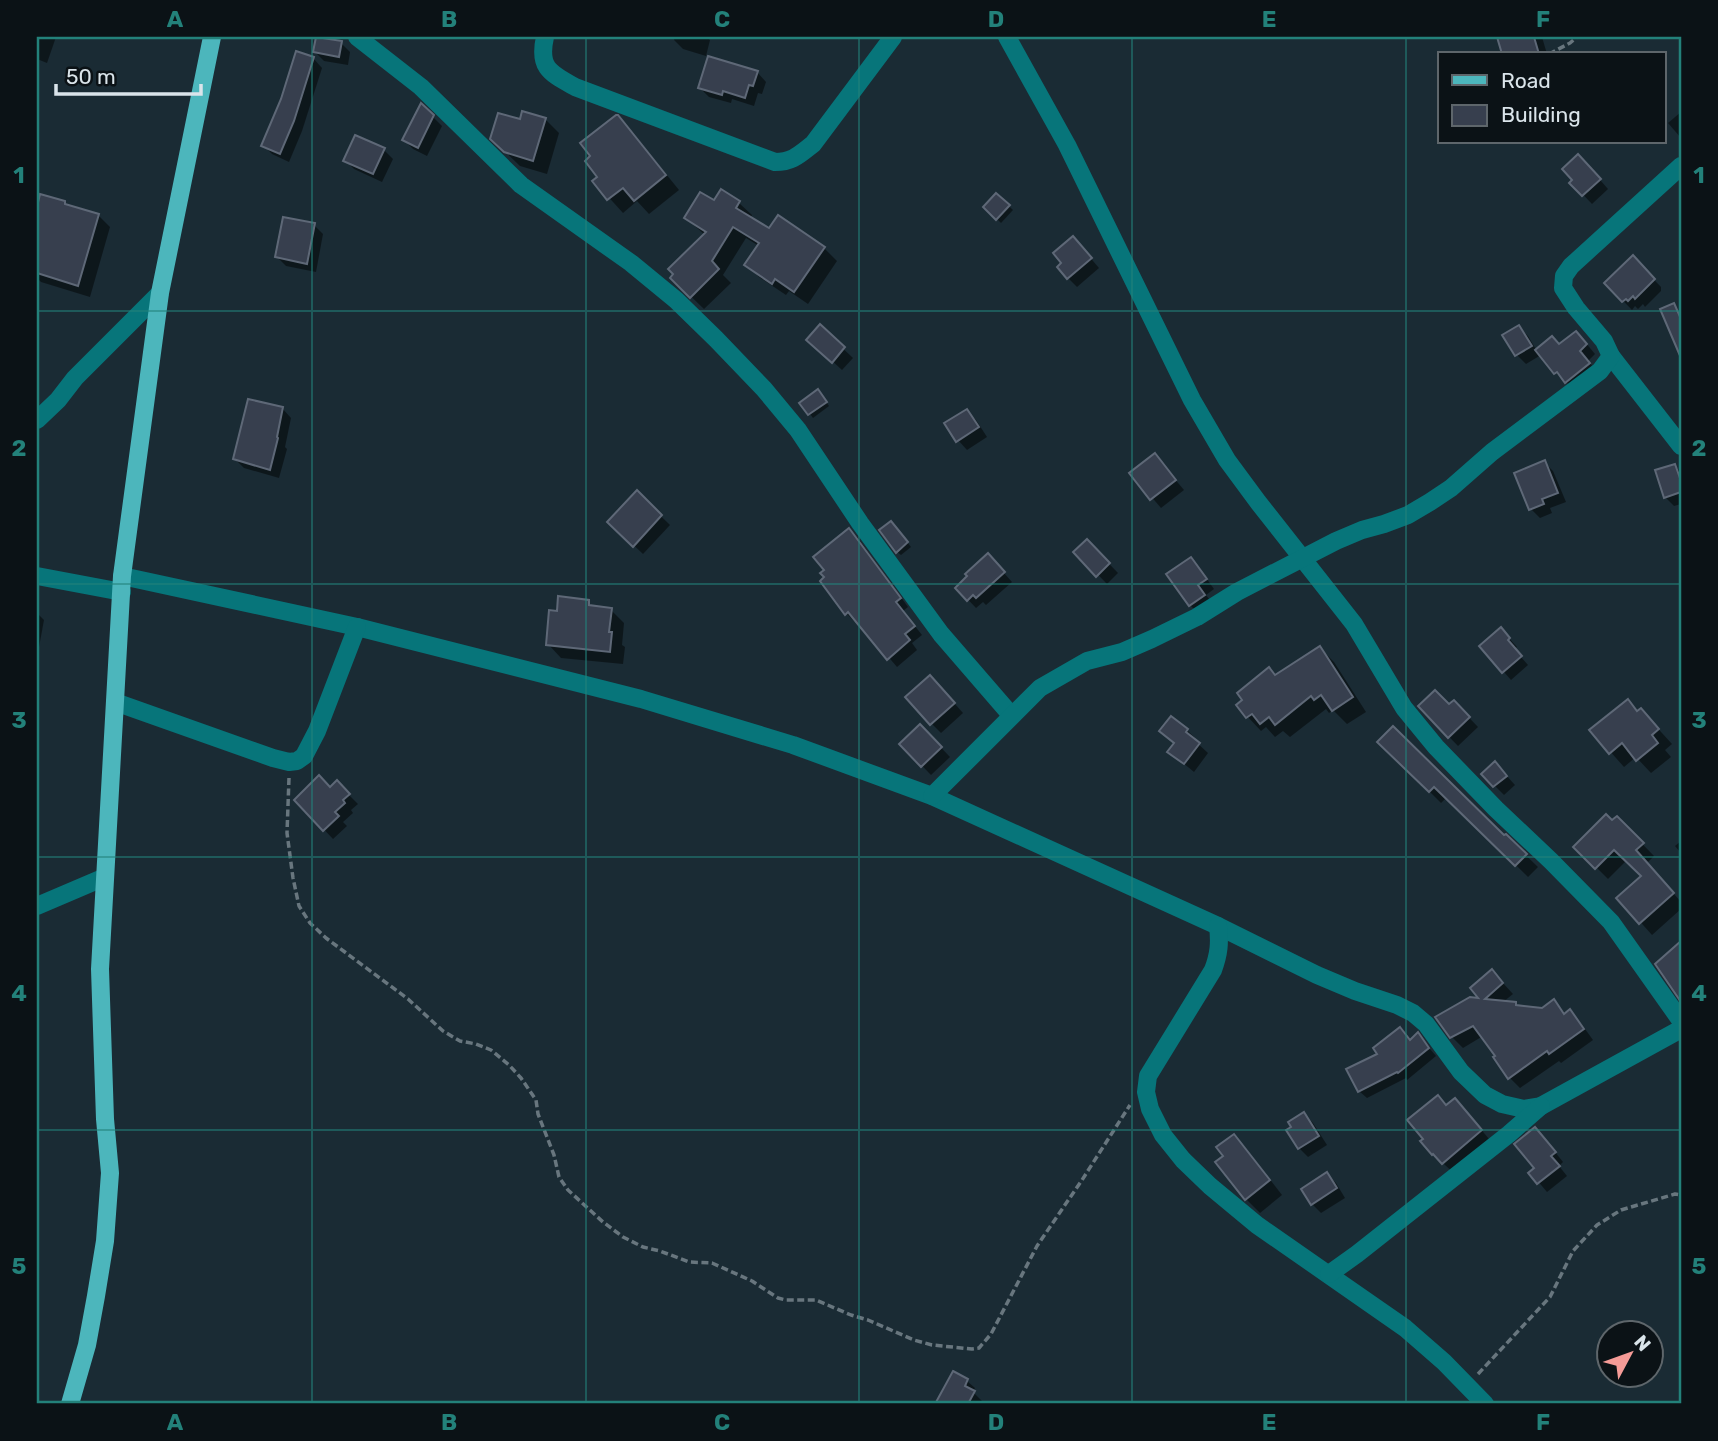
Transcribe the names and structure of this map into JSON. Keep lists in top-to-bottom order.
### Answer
{
  "legend": ["Road", "Building"],
  "scale_bar": "50 m",
  "north": "top right",
  "grid": {
    "columns": [
      "A",
      "B",
      "C",
      "D",
      "E",
      "F"
    ],
    "rows": [
      "1",
      "2",
      "3",
      "4",
      "5"
    ]
  }
}
